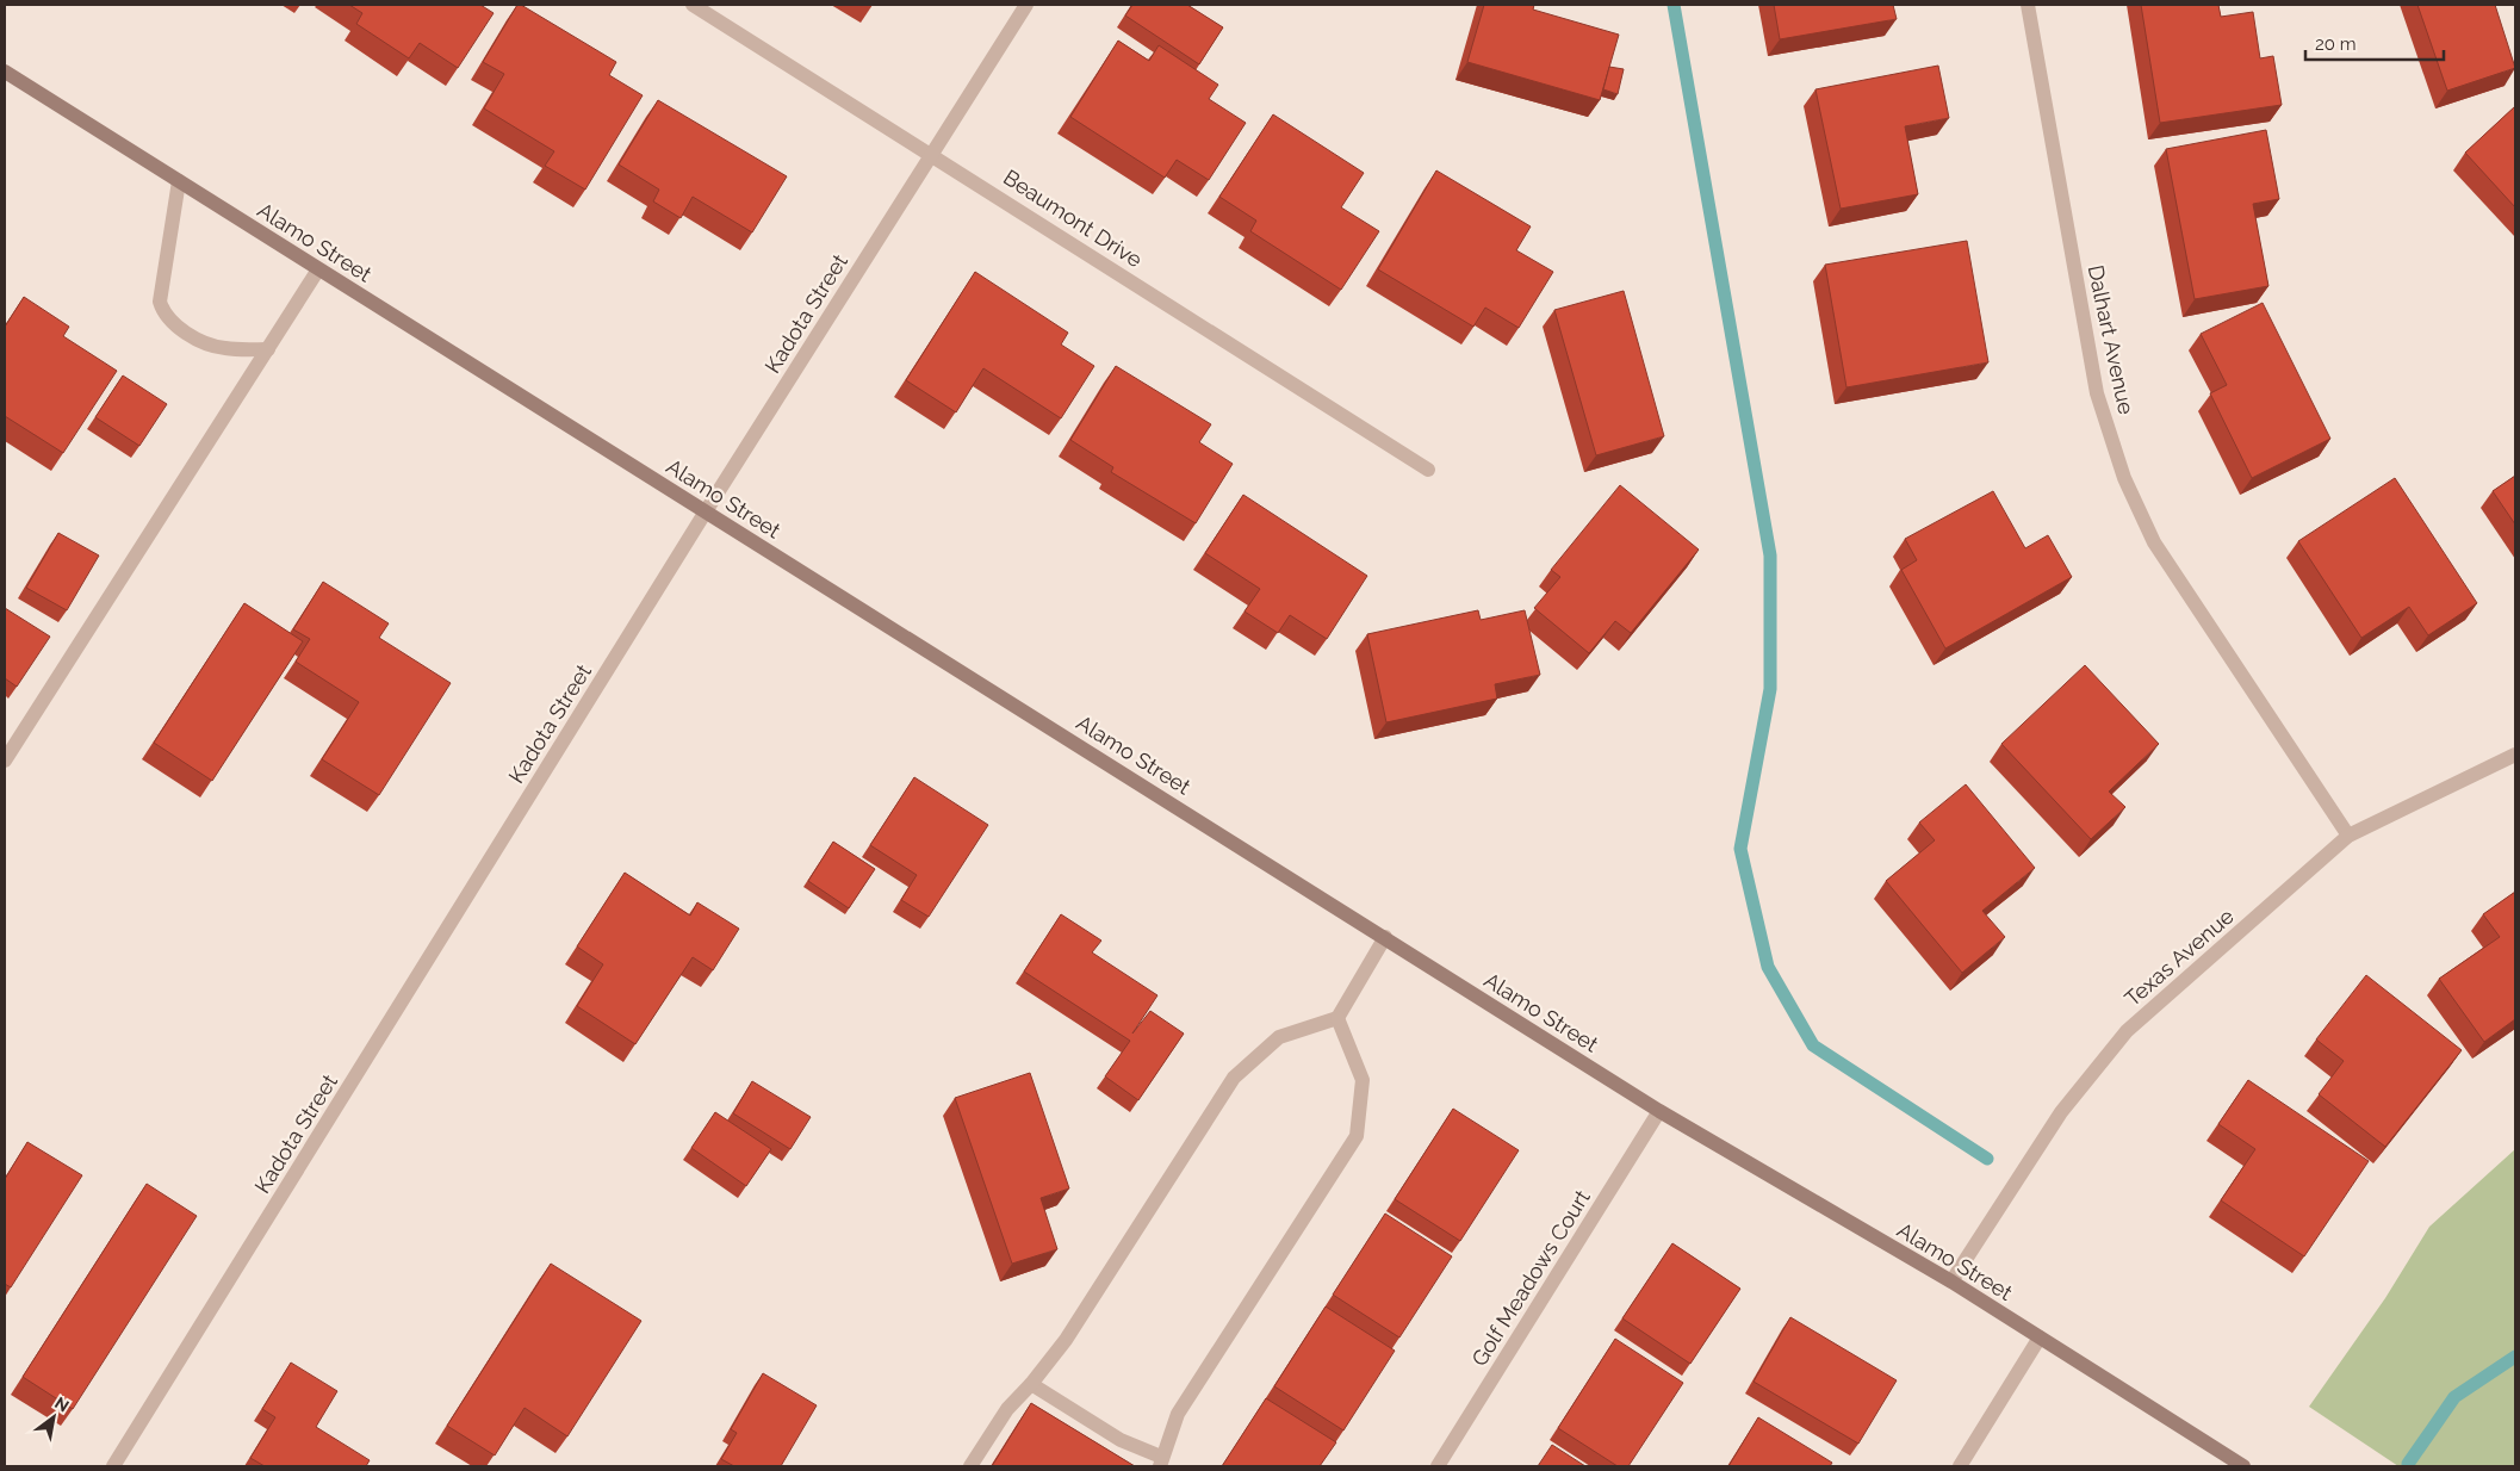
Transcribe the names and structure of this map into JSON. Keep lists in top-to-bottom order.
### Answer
{
  "streets": {
    "main road": ["Alamo Street"],
    "street": [
      "Beaumont Drive",
      "Kadota Street",
      "Dalhart Avenue",
      "Texas Avenue",
      "Golf Meadows Court"
    ]
  },
  "crossings": [
    ["Beaumont Drive", "Kadota Street"],
    ["Alamo Street", "Kadota Street"],
    ["Alamo Street", "Texas Avenue"],
    ["Alamo Street", "Golf Meadows Court"],
    ["Dalhart Avenue", "Texas Avenue"]
  ],
  "scale_bar": "20 m",
  "north": "top right"
}
